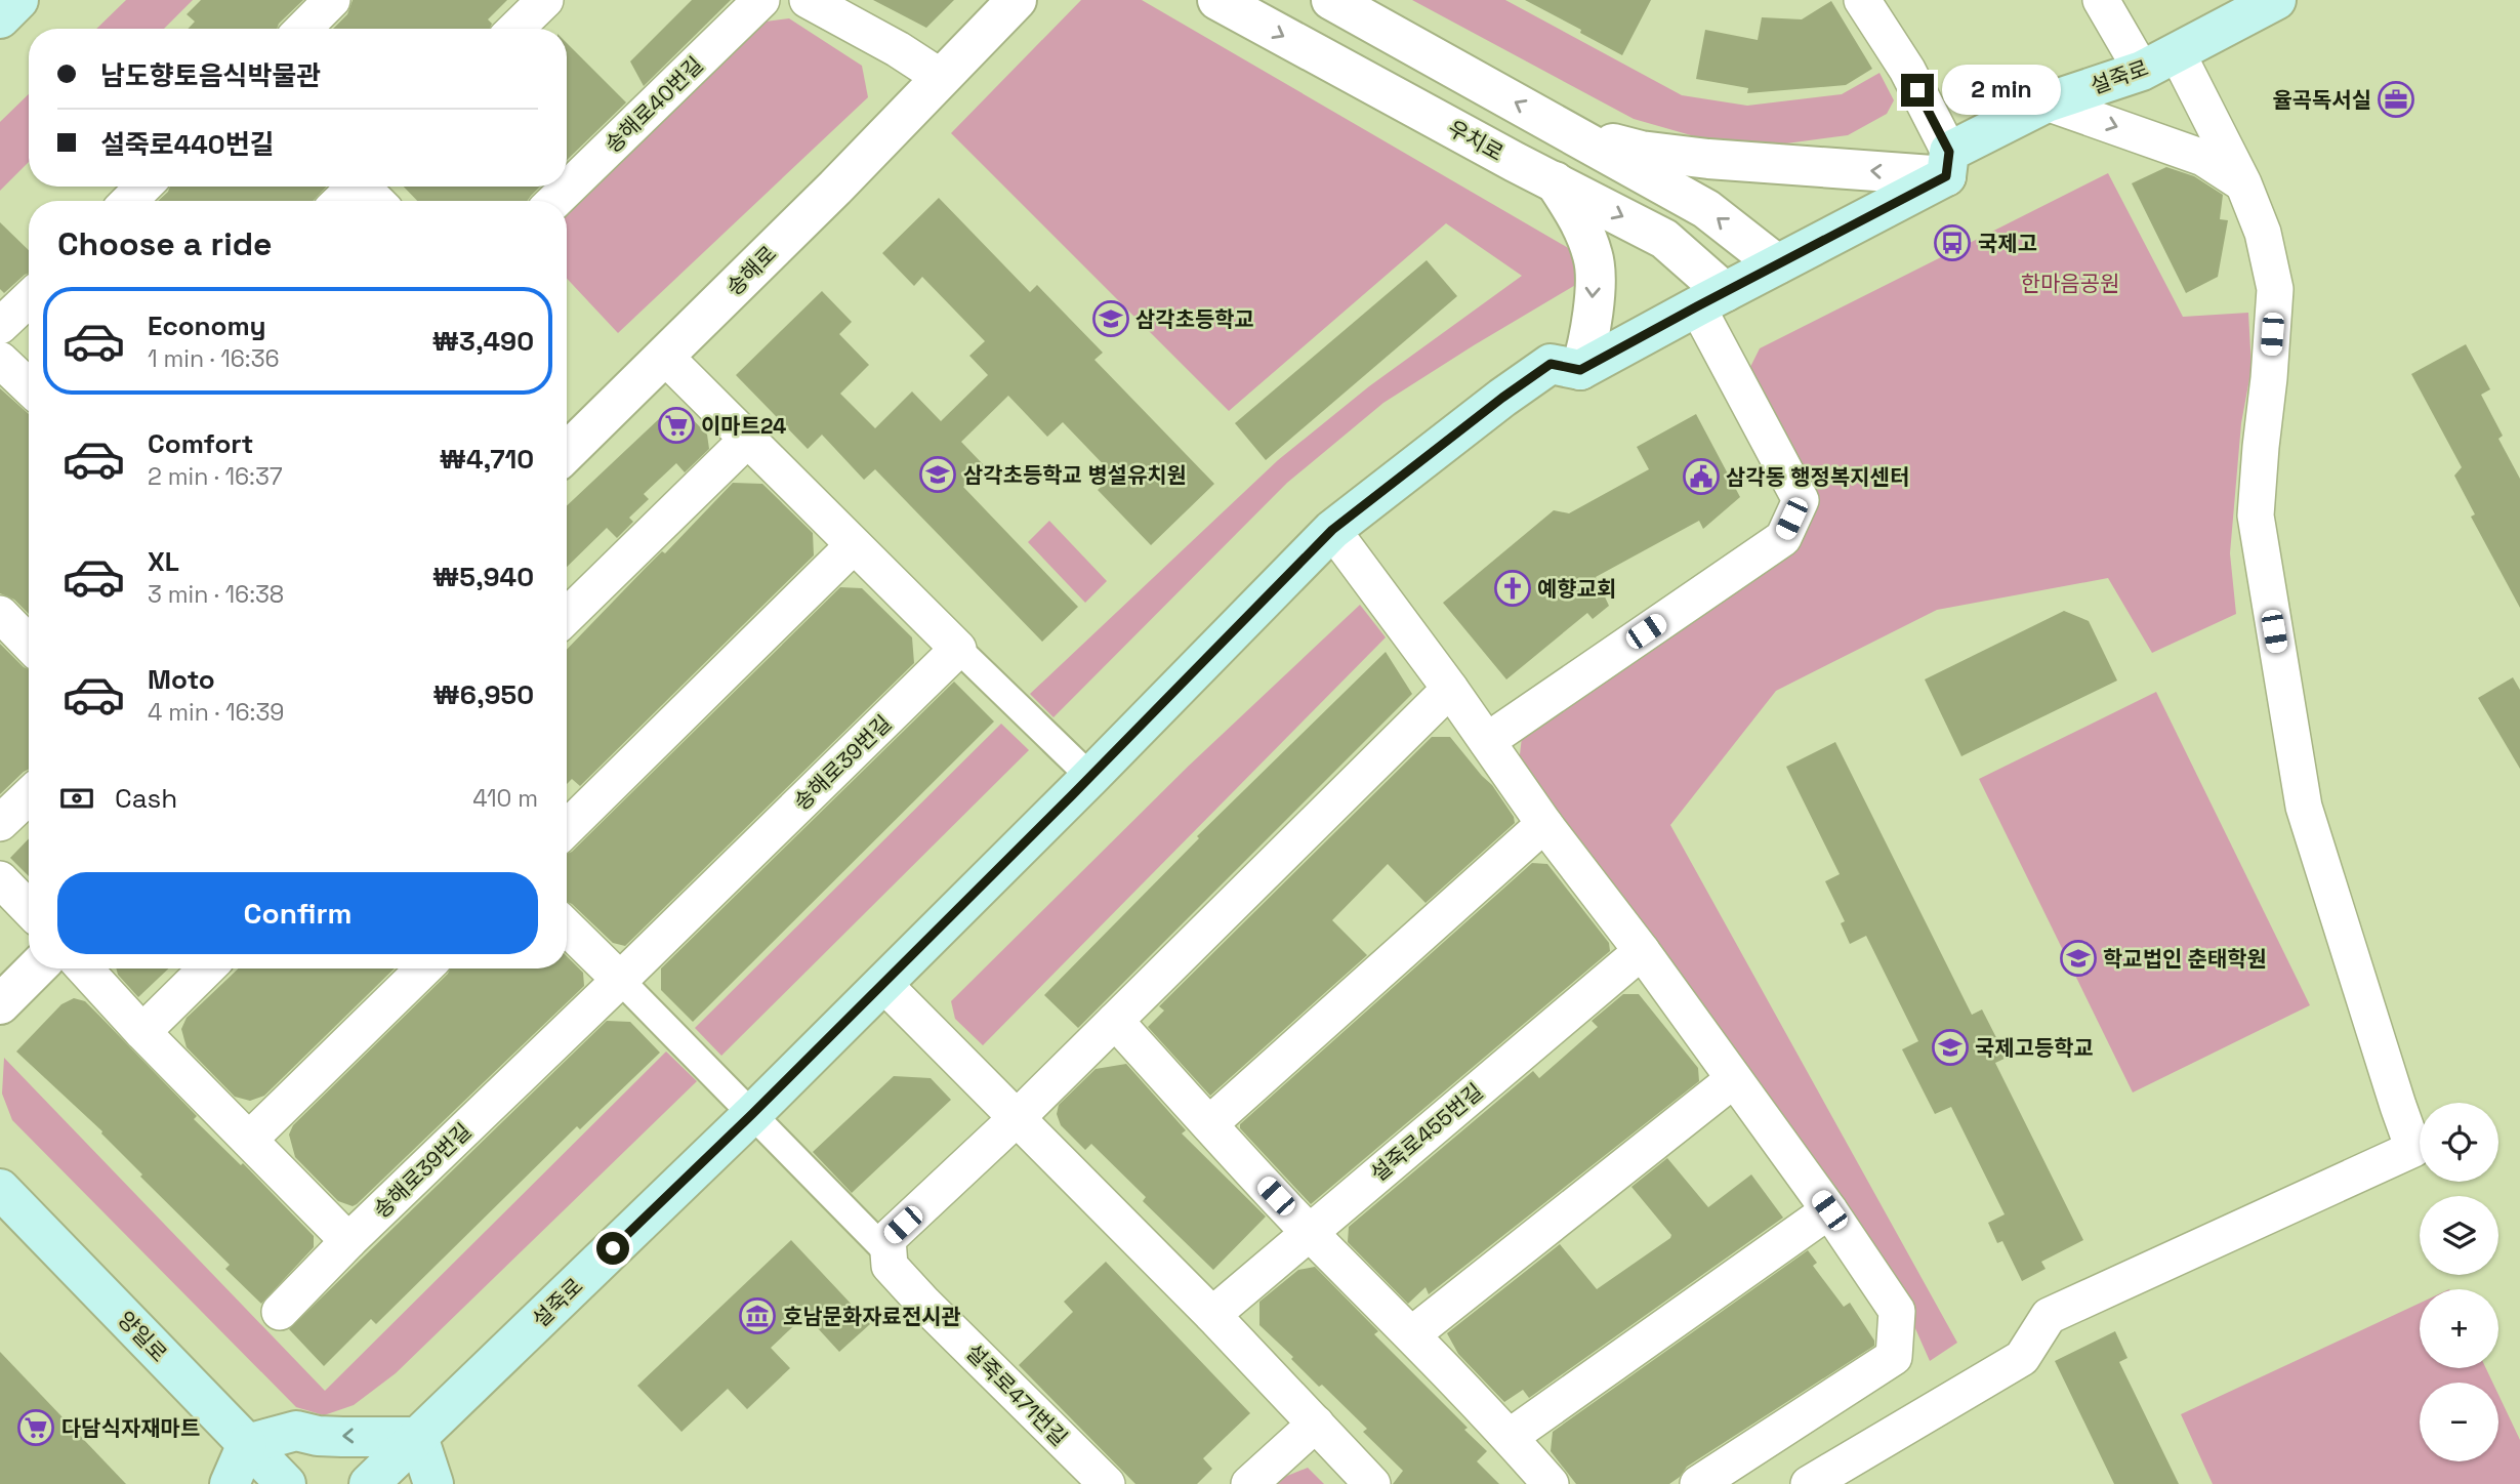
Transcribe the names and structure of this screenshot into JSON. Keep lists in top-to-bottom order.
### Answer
{
  "streets": {
    "main road": ["설죽로", "양일로"],
    "street": [
      "송해로40번길",
      "우치로",
      "송해로",
      "송해로39번길",
      "설죽로455번길",
      "설죽로471번길"
    ]
  },
  "crossings": [
    ["설죽로", "우치로"]
  ],
  "parks": ["한마음공원"],
  "places": {
    "office": ["율곡독서실"],
    "bus stop": ["국제고"],
    "school or university": [
      "삼각초등학교",
      "삼각초등학교 병설유치원",
      "학교법인 춘태학원",
      "국제고등학교"
    ],
    "supermarket": ["이마트24", "다담식자재마트"],
    "public building": ["삼각동 행정복지센터"],
    "church": ["예향교회"],
    "museum": ["호남문화자료전시관"]
  },
  "page": {
    "banner": ["남도향토음식박물관", "설죽로440번길"],
    "bubble": "2 min",
    "heading": "Choose a ride",
    "list": [
      {
        "name": "Economy",
        "note": "1 min · 16:36",
        "value": "₩3,490"
      },
      {
        "name": "Comfort",
        "note": "2 min · 16:37",
        "value": "₩4,710"
      },
      {
        "name": "XL",
        "note": "3 min · 16:38",
        "value": "₩5,940"
      },
      {
        "name": "Moto",
        "note": "4 min · 16:39",
        "value": "₩6,950"
      }
    ],
    "pay": ["Cash", "410 m"],
    "buttons": "Confirm",
    "map_buttons": ["+", "−"]
  }
}
